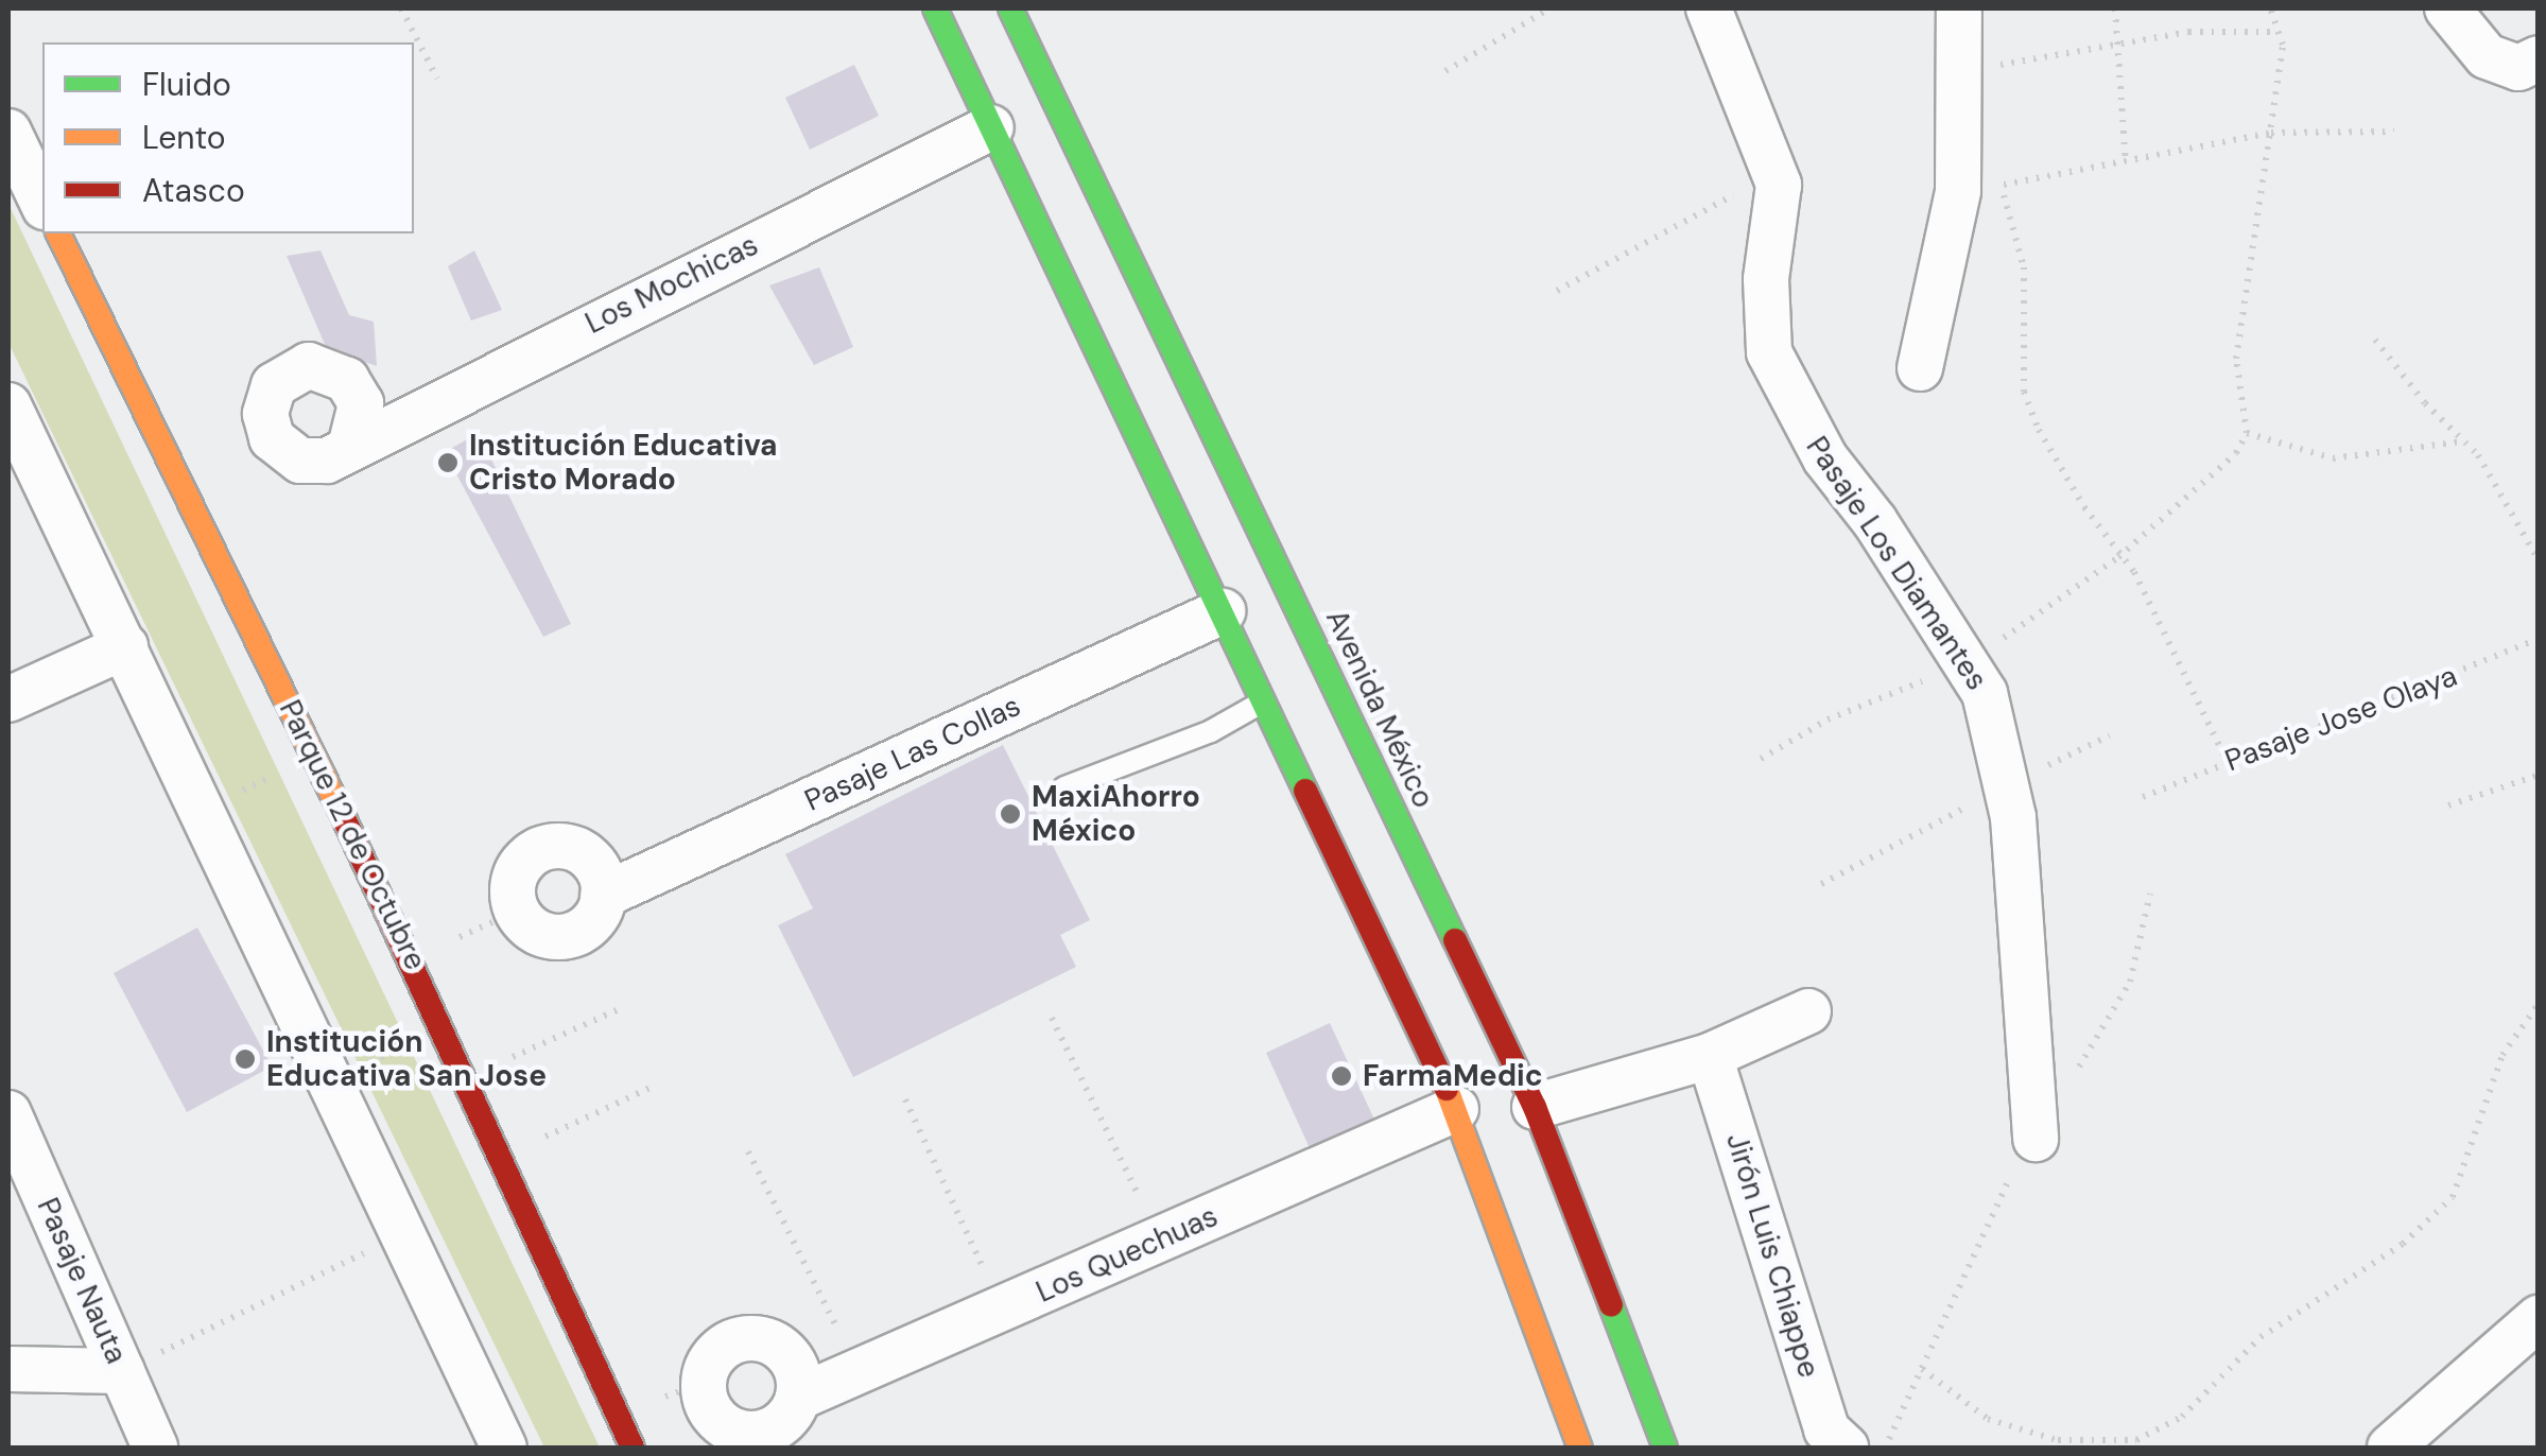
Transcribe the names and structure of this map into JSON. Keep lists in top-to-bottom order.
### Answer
{
  "streets": {
    "main road": ["Avenida México", "Parque 12 de Octubre"],
    "street": [
      "Los Mochicas",
      "Pasaje Los Diamantes",
      "Pasaje Las Collas",
      "Los Quechuas",
      "Jirón Luis Chiappe",
      "Pasaje Nauta"
    ],
    "path": ["Pasaje Jose Olaya"]
  },
  "places": [
    "Institución Educativa Cristo Morado",
    "MaxiAhorro México",
    "Institución Educativa San Jose",
    "FarmaMedic"
  ],
  "legend": ["Fluido", "Lento", "Atasco"]
}
